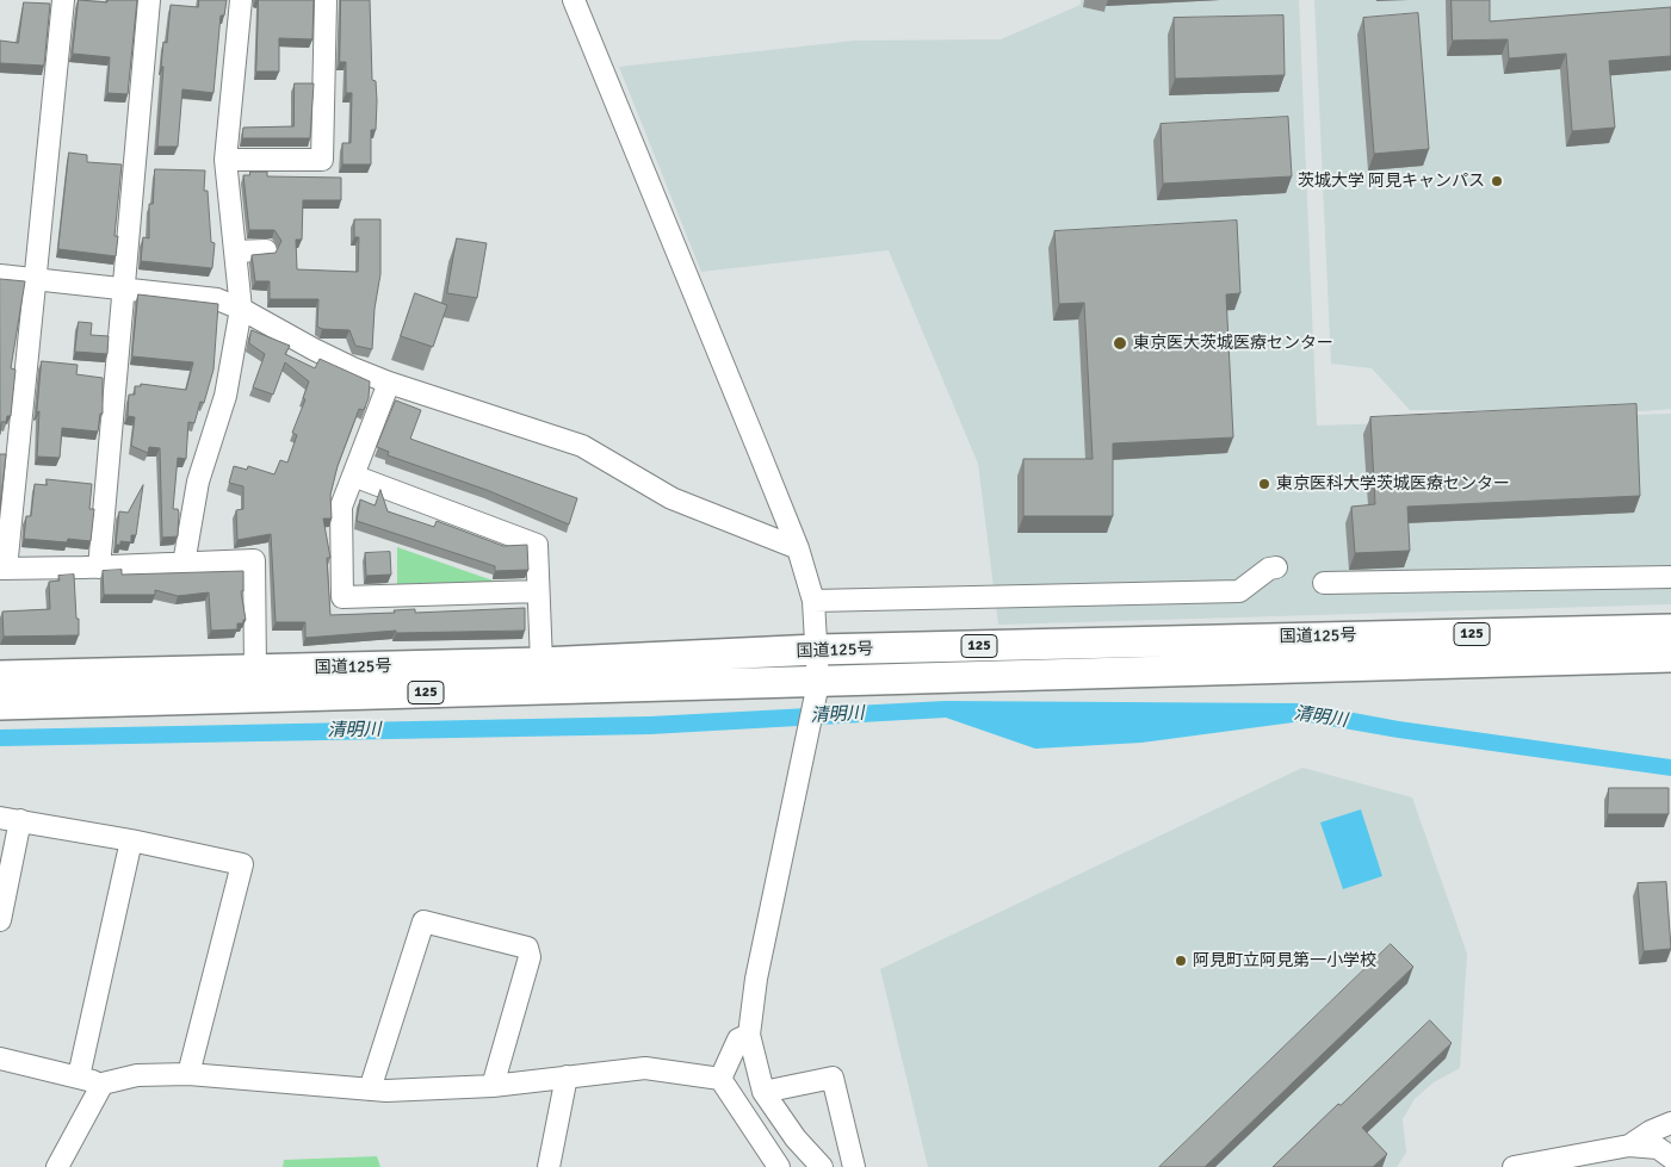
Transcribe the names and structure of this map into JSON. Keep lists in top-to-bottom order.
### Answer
{
  "streets": {
    "highway": ["125", "国道125号"]
  },
  "water": ["清明川"],
  "places": [
    "茨城大学 阿見キャンパス",
    "東京医大茨城医療センター",
    "東京医科大学茨城医療センター",
    "阿見町立阿見第一小学校"
  ]
}
